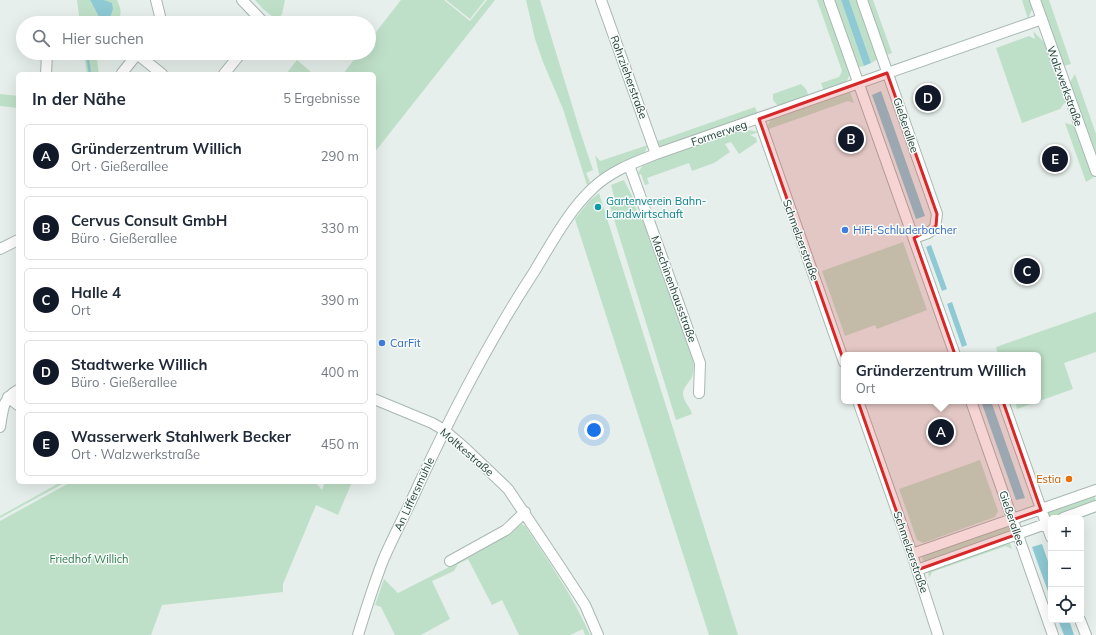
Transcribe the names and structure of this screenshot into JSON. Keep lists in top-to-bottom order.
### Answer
{
  "streets": {
    "street": [
      "Rohrzieherstraße",
      "Walzwerkstraße",
      "Gießerallee",
      "Formerweg",
      "Schmelzerstraße",
      "Maschinenhausstraße",
      "Moltkestraße",
      "An Liffersmühle"
    ]
  },
  "crossings": [
    ["Rohrzieherstraße", "Formerweg"],
    ["Walzwerkstraße", "Formerweg"],
    ["Gießerallee", "Formerweg"],
    ["Formerweg", "Schmelzerstraße"],
    ["Formerweg", "Maschinenhausstraße"],
    ["Formerweg", "An Liffersmühle"],
    ["Moltkestraße", "An Liffersmühle"]
  ],
  "parks": ["Friedhof Willich"],
  "places": [
    "Gartenverein Bahn- Landwirtschaft",
    "HiFi-Schluderbacher",
    "CarFit",
    "Estia"
  ],
  "page": {
    "search": "Hier suchen",
    "heading": ["In der Nähe", "5 Ergebnisse"],
    "pins": [
      "D",
      "B",
      "E",
      "C",
      "A"
    ],
    "list": [
      {
        "mark": "A",
        "name": "Gründerzentrum Willich",
        "note": "Ort · Gießerallee",
        "value": "290 m"
      },
      {
        "mark": "B",
        "name": "Cervus Consult GmbH",
        "note": "Büro · Gießerallee",
        "value": "330 m"
      },
      {
        "mark": "C",
        "name": "Halle 4",
        "note": "Ort",
        "value": "390 m"
      },
      {
        "mark": "D",
        "name": "Stadtwerke Willich",
        "note": "Büro · Gießerallee",
        "value": "400 m"
      },
      {
        "mark": "E",
        "name": "Wasserwerk Stahlwerk Becker",
        "note": "Ort · Walzwerkstraße",
        "value": "450 m"
      }
    ],
    "popup": ["Gründerzentrum Willich", "Ort"],
    "map_buttons": ["+", "−"]
  }
}
